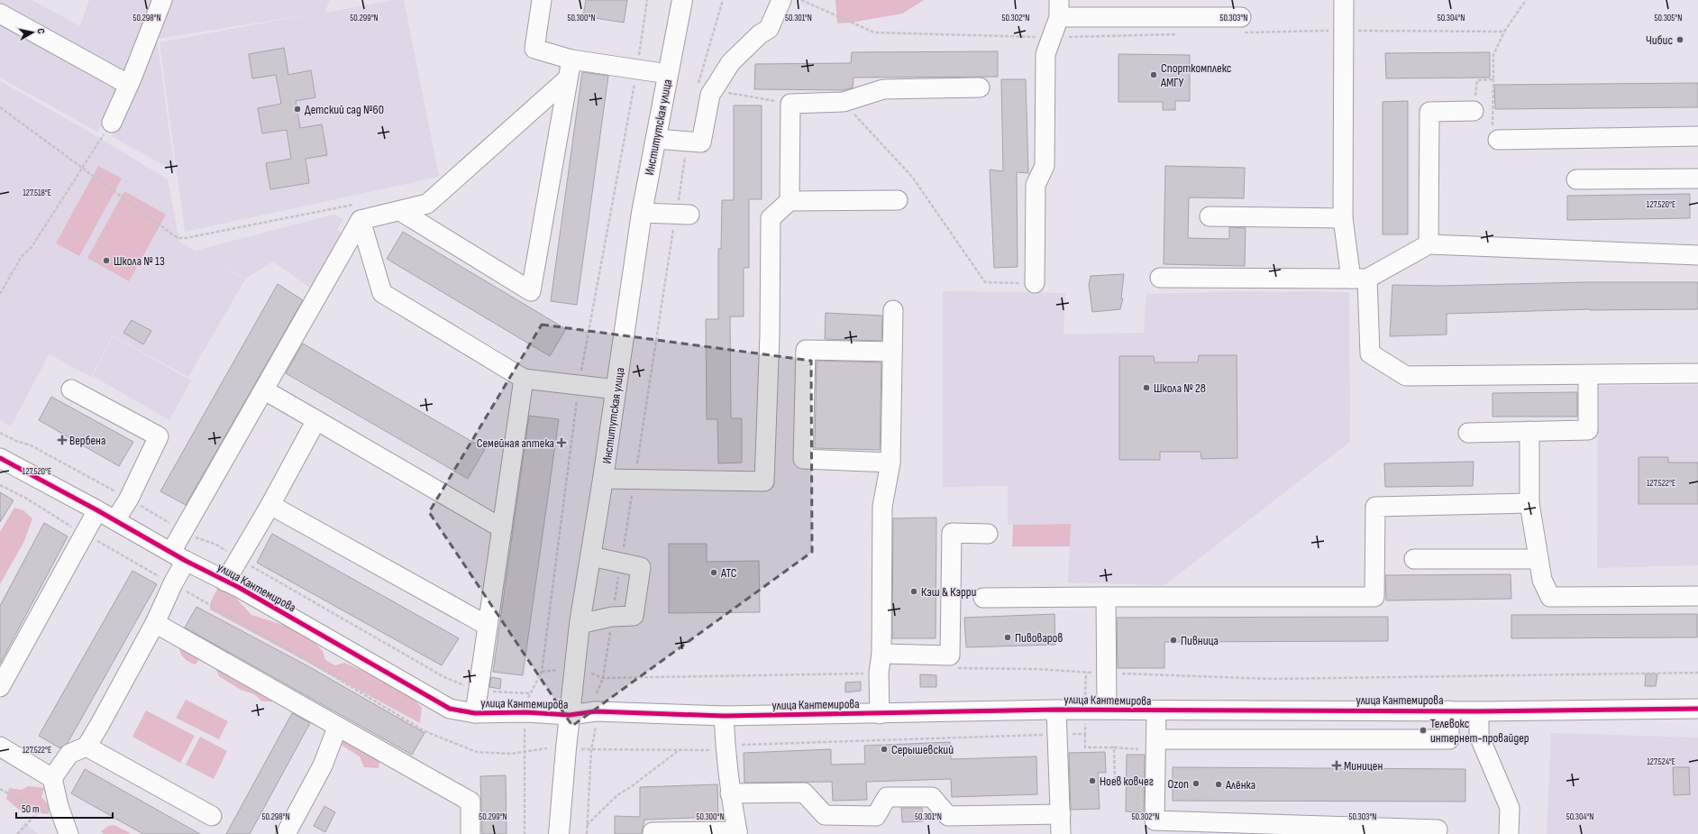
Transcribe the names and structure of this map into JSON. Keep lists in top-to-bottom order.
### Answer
{
  "streets": {
    "main road": ["Институтская улица"],
    "street": ["улица Кантемирова"]
  },
  "crossings": [
    ["Институтская улица", "улица Кантемирова"]
  ],
  "places": {
    "other": [
      "Чибис",
      "Спорткомплекс АМГУ",
      "Детский сад №60",
      "Школа № 13",
      "Школа № 28",
      "АТС",
      "Кэш & Кэрри",
      "Пивоваров",
      "Пивница",
      "Телевокс интернет-провайдер",
      "Серышевский",
      "Ноев ковчег",
      "Ozon",
      "Алёнка"
    ],
    "health": ["Вербена", "Семейная аптека", "Миницен"]
  },
  "scale_bar": "50 m",
  "north": "right",
  "coordinates": [
    "50.298°N",
    "50.299°N",
    "50.300°N",
    "50.301°N",
    "50.302°N",
    "50.303°N",
    "50.304°N",
    "50.305°N",
    "127.518°E",
    "127.520°E",
    "127.522°E",
    "127.524°E"
  ]
}
